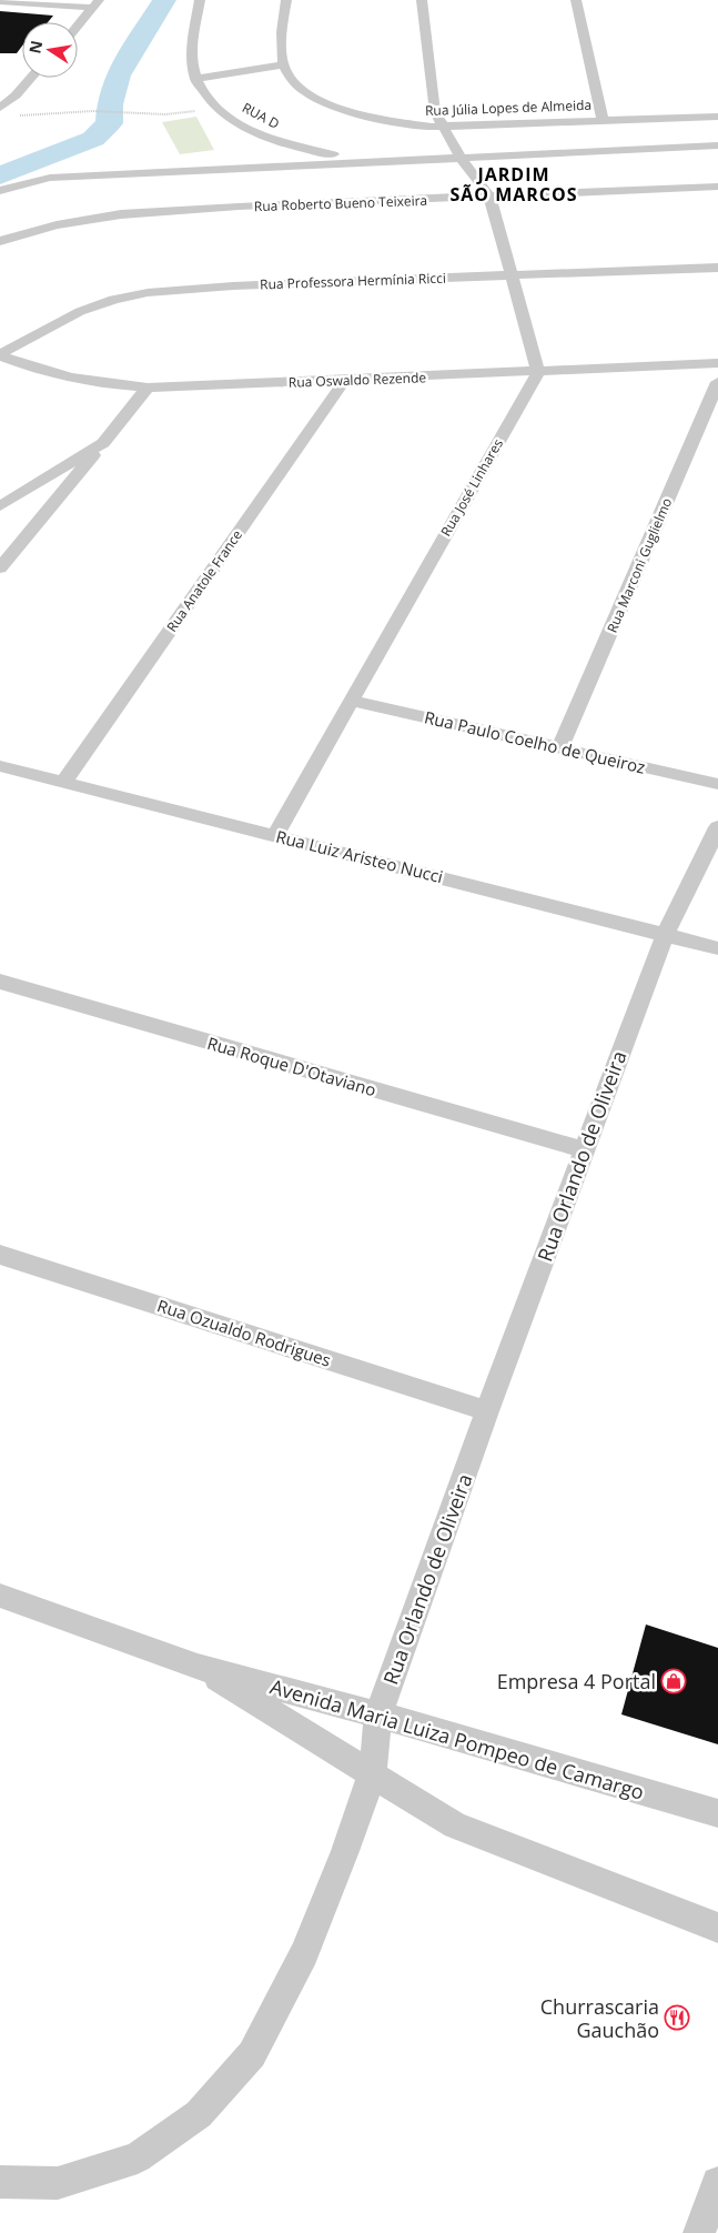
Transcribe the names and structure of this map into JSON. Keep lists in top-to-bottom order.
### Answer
{
  "streets": {
    "street": [
      "Rua Júlia Lopes de Almeida",
      "RUA D",
      "Rua Roberto Bueno Teixeira",
      "Rua Professora Hermínia Ricci",
      "Rua Oswaldo Rezende",
      "Rua José Linhares",
      "Rua Marconi Guglielmo",
      "Rua Anatole France",
      "Rua Paulo Coelho de Queiroz",
      "Rua Luiz Aristeo Nucci",
      "Rua Roque D'Otaviano",
      "Rua Orlando de Oliveira",
      "Rua Ozualdo Rodrigues",
      "Avenida Maria Luiza Pompeo de Camargo"
    ]
  },
  "crossings": [
    ["Rua Professora Hermínia Ricci", "Rua Oswaldo Rezende"],
    ["Rua Oswaldo Rezende", "Rua José Linhares"],
    ["Rua Oswaldo Rezende", "Rua Anatole France"],
    ["Rua José Linhares", "Rua Paulo Coelho de Queiroz"],
    ["Rua José Linhares", "Rua Luiz Aristeo Nucci"],
    ["Rua Marconi Guglielmo", "Rua Paulo Coelho de Queiroz"],
    ["Rua Anatole France", "Rua Luiz Aristeo Nucci"],
    ["Rua Luiz Aristeo Nucci", "Rua Orlando de Oliveira"],
    ["Rua Roque D'Otaviano", "Rua Orlando de Oliveira"],
    ["Rua Orlando de Oliveira", "Rua Ozualdo Rodrigues"],
    ["Rua Orlando de Oliveira", "Avenida Maria Luiza Pompeo de Camargo"]
  ],
  "districts": ["JARDIM SÃO MARCOS"],
  "places": {
    "shop": ["Empresa 4 Portal"],
    "restaurant": ["Churrascaria Gauchão"]
  },
  "north": "left"
}
